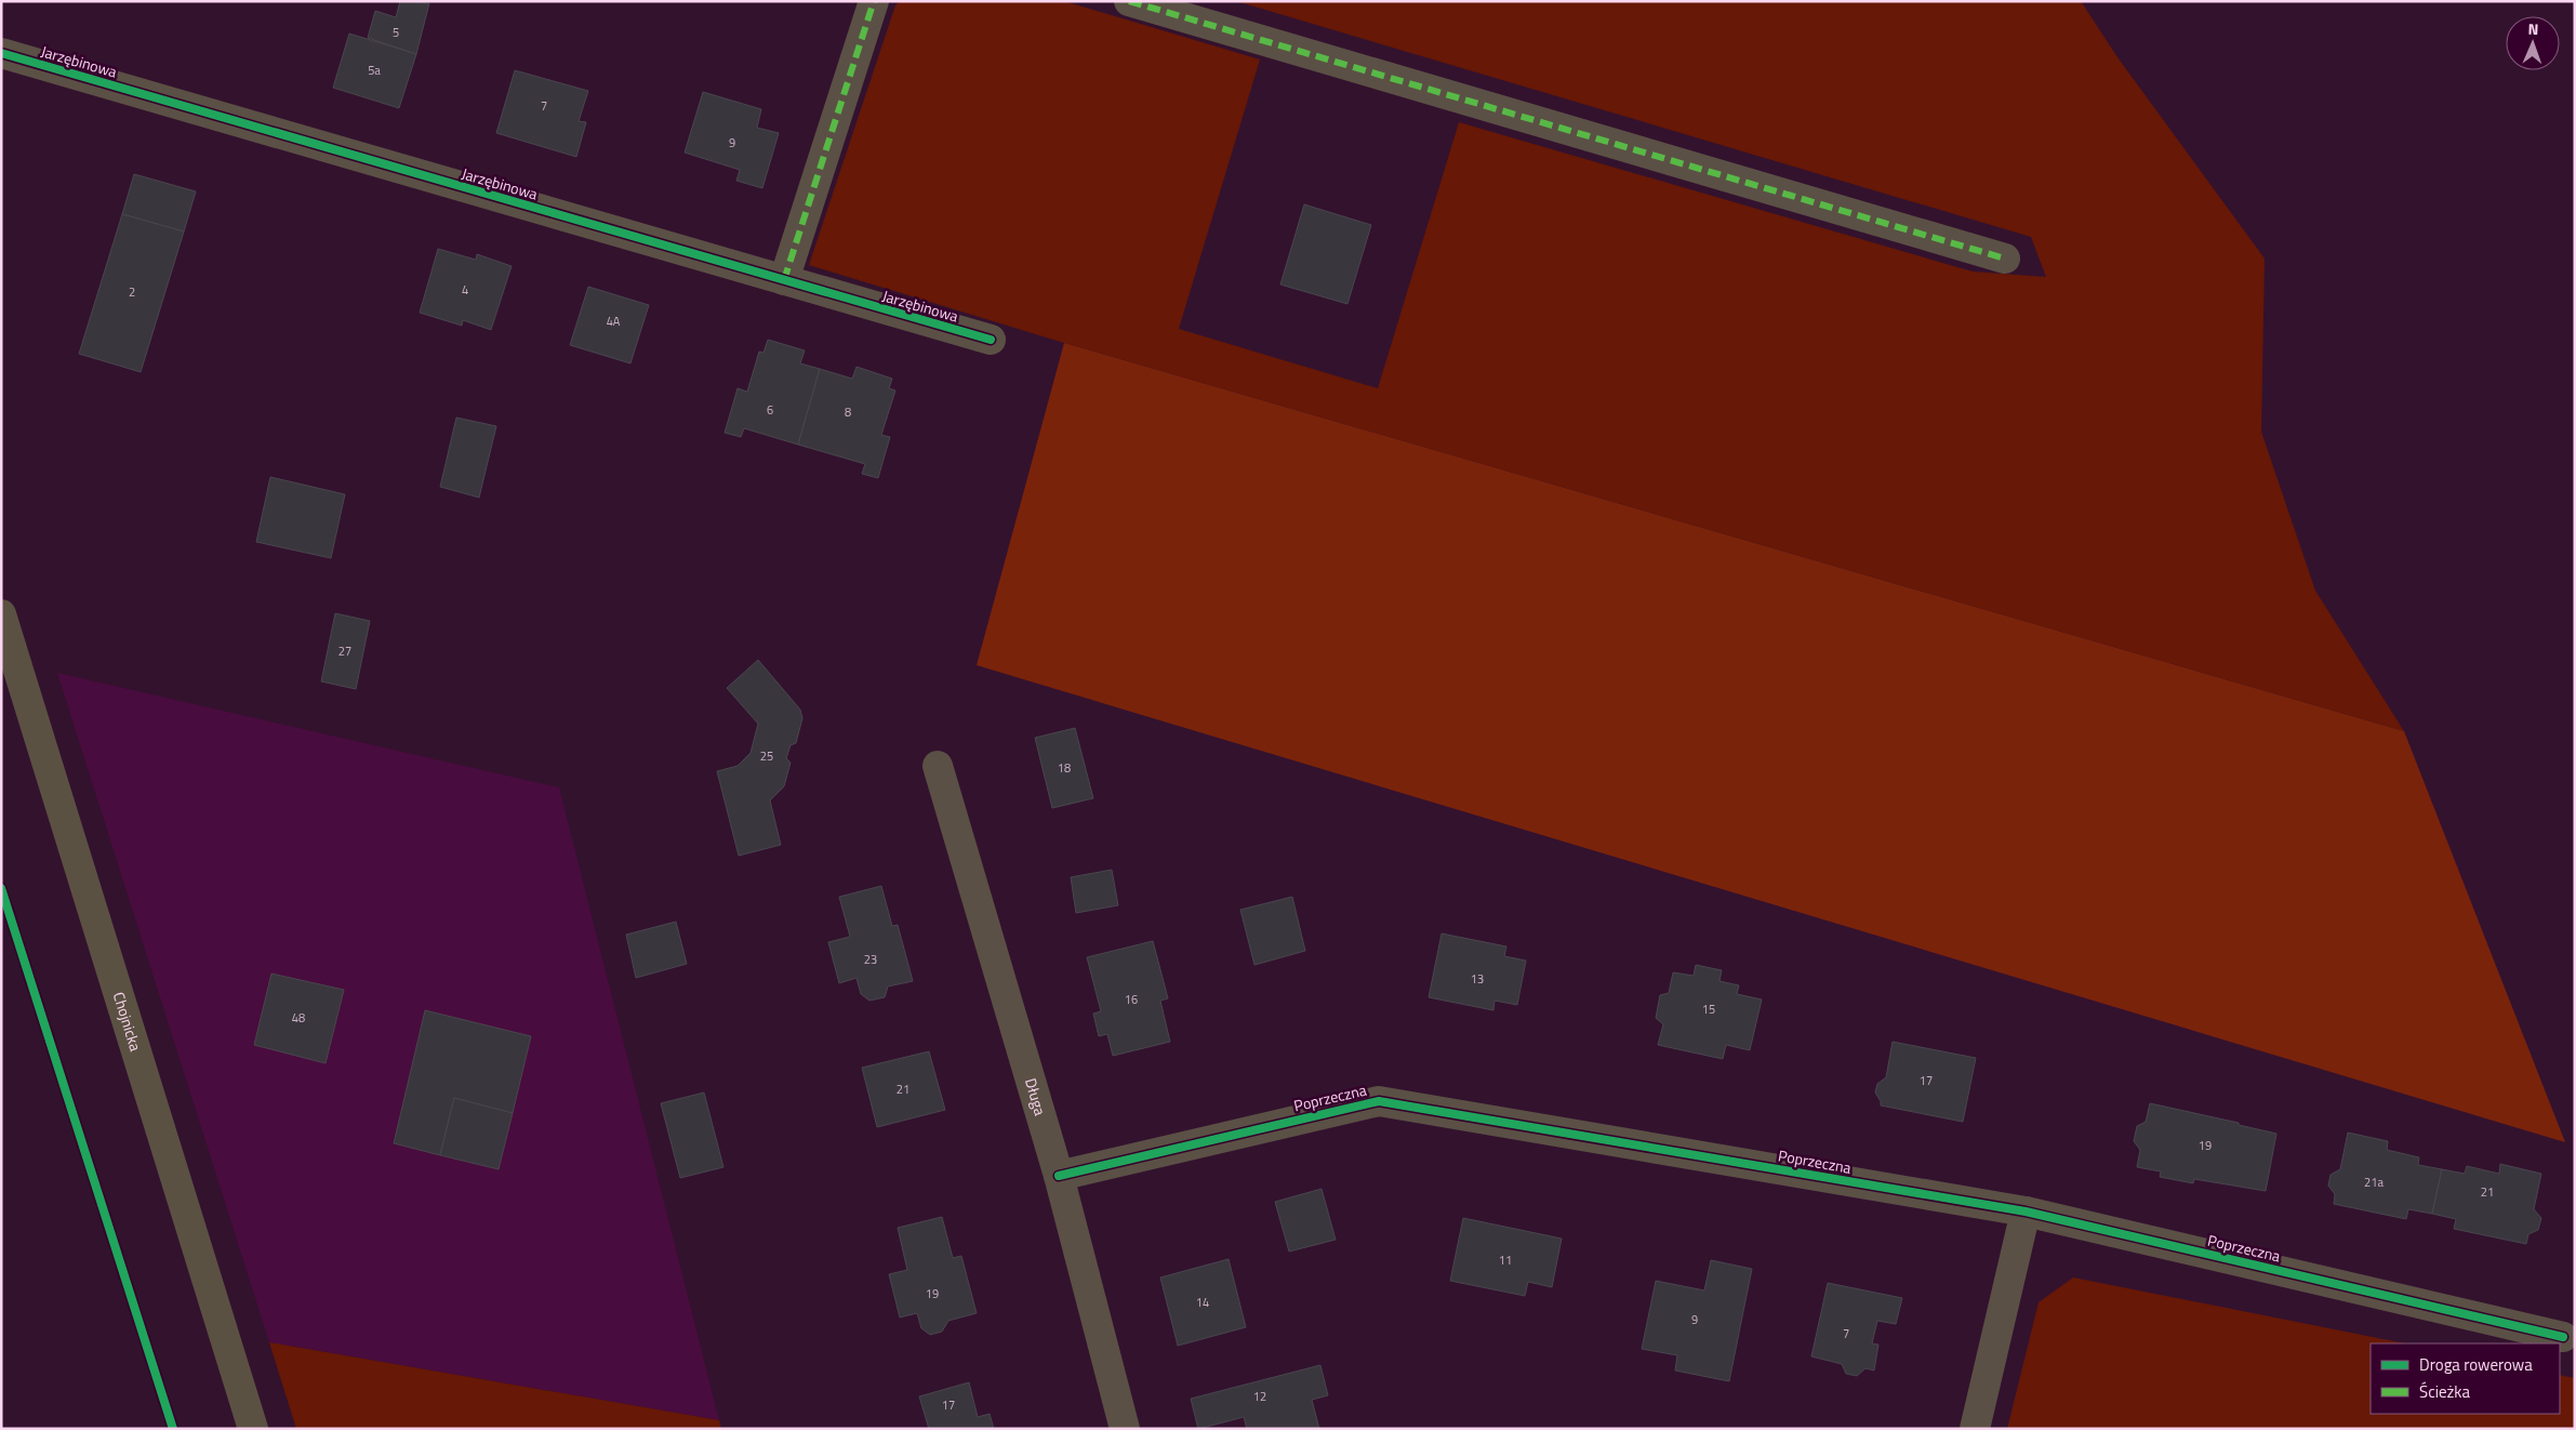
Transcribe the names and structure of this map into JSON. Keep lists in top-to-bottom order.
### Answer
{
  "streets": {
    "street": [
      "Jarzębinowa",
      "Chojnicka",
      "Długa",
      "Poprzeczna"
    ]
  },
  "crossings": [
    ["Długa", "Poprzeczna"]
  ],
  "house_numbers": [
    "5",
    "5a",
    "7",
    "9",
    "4",
    "2",
    "4A",
    "6",
    "8",
    "27",
    "25",
    "18",
    "23",
    "13",
    "16",
    "15",
    "48",
    "17",
    "21",
    "19",
    "21a",
    "21",
    "11",
    "19",
    "14",
    "9",
    "7",
    "12",
    "17"
  ],
  "legend": ["Droga rowerowa", "Ścieżka"],
  "north": "top"
}
